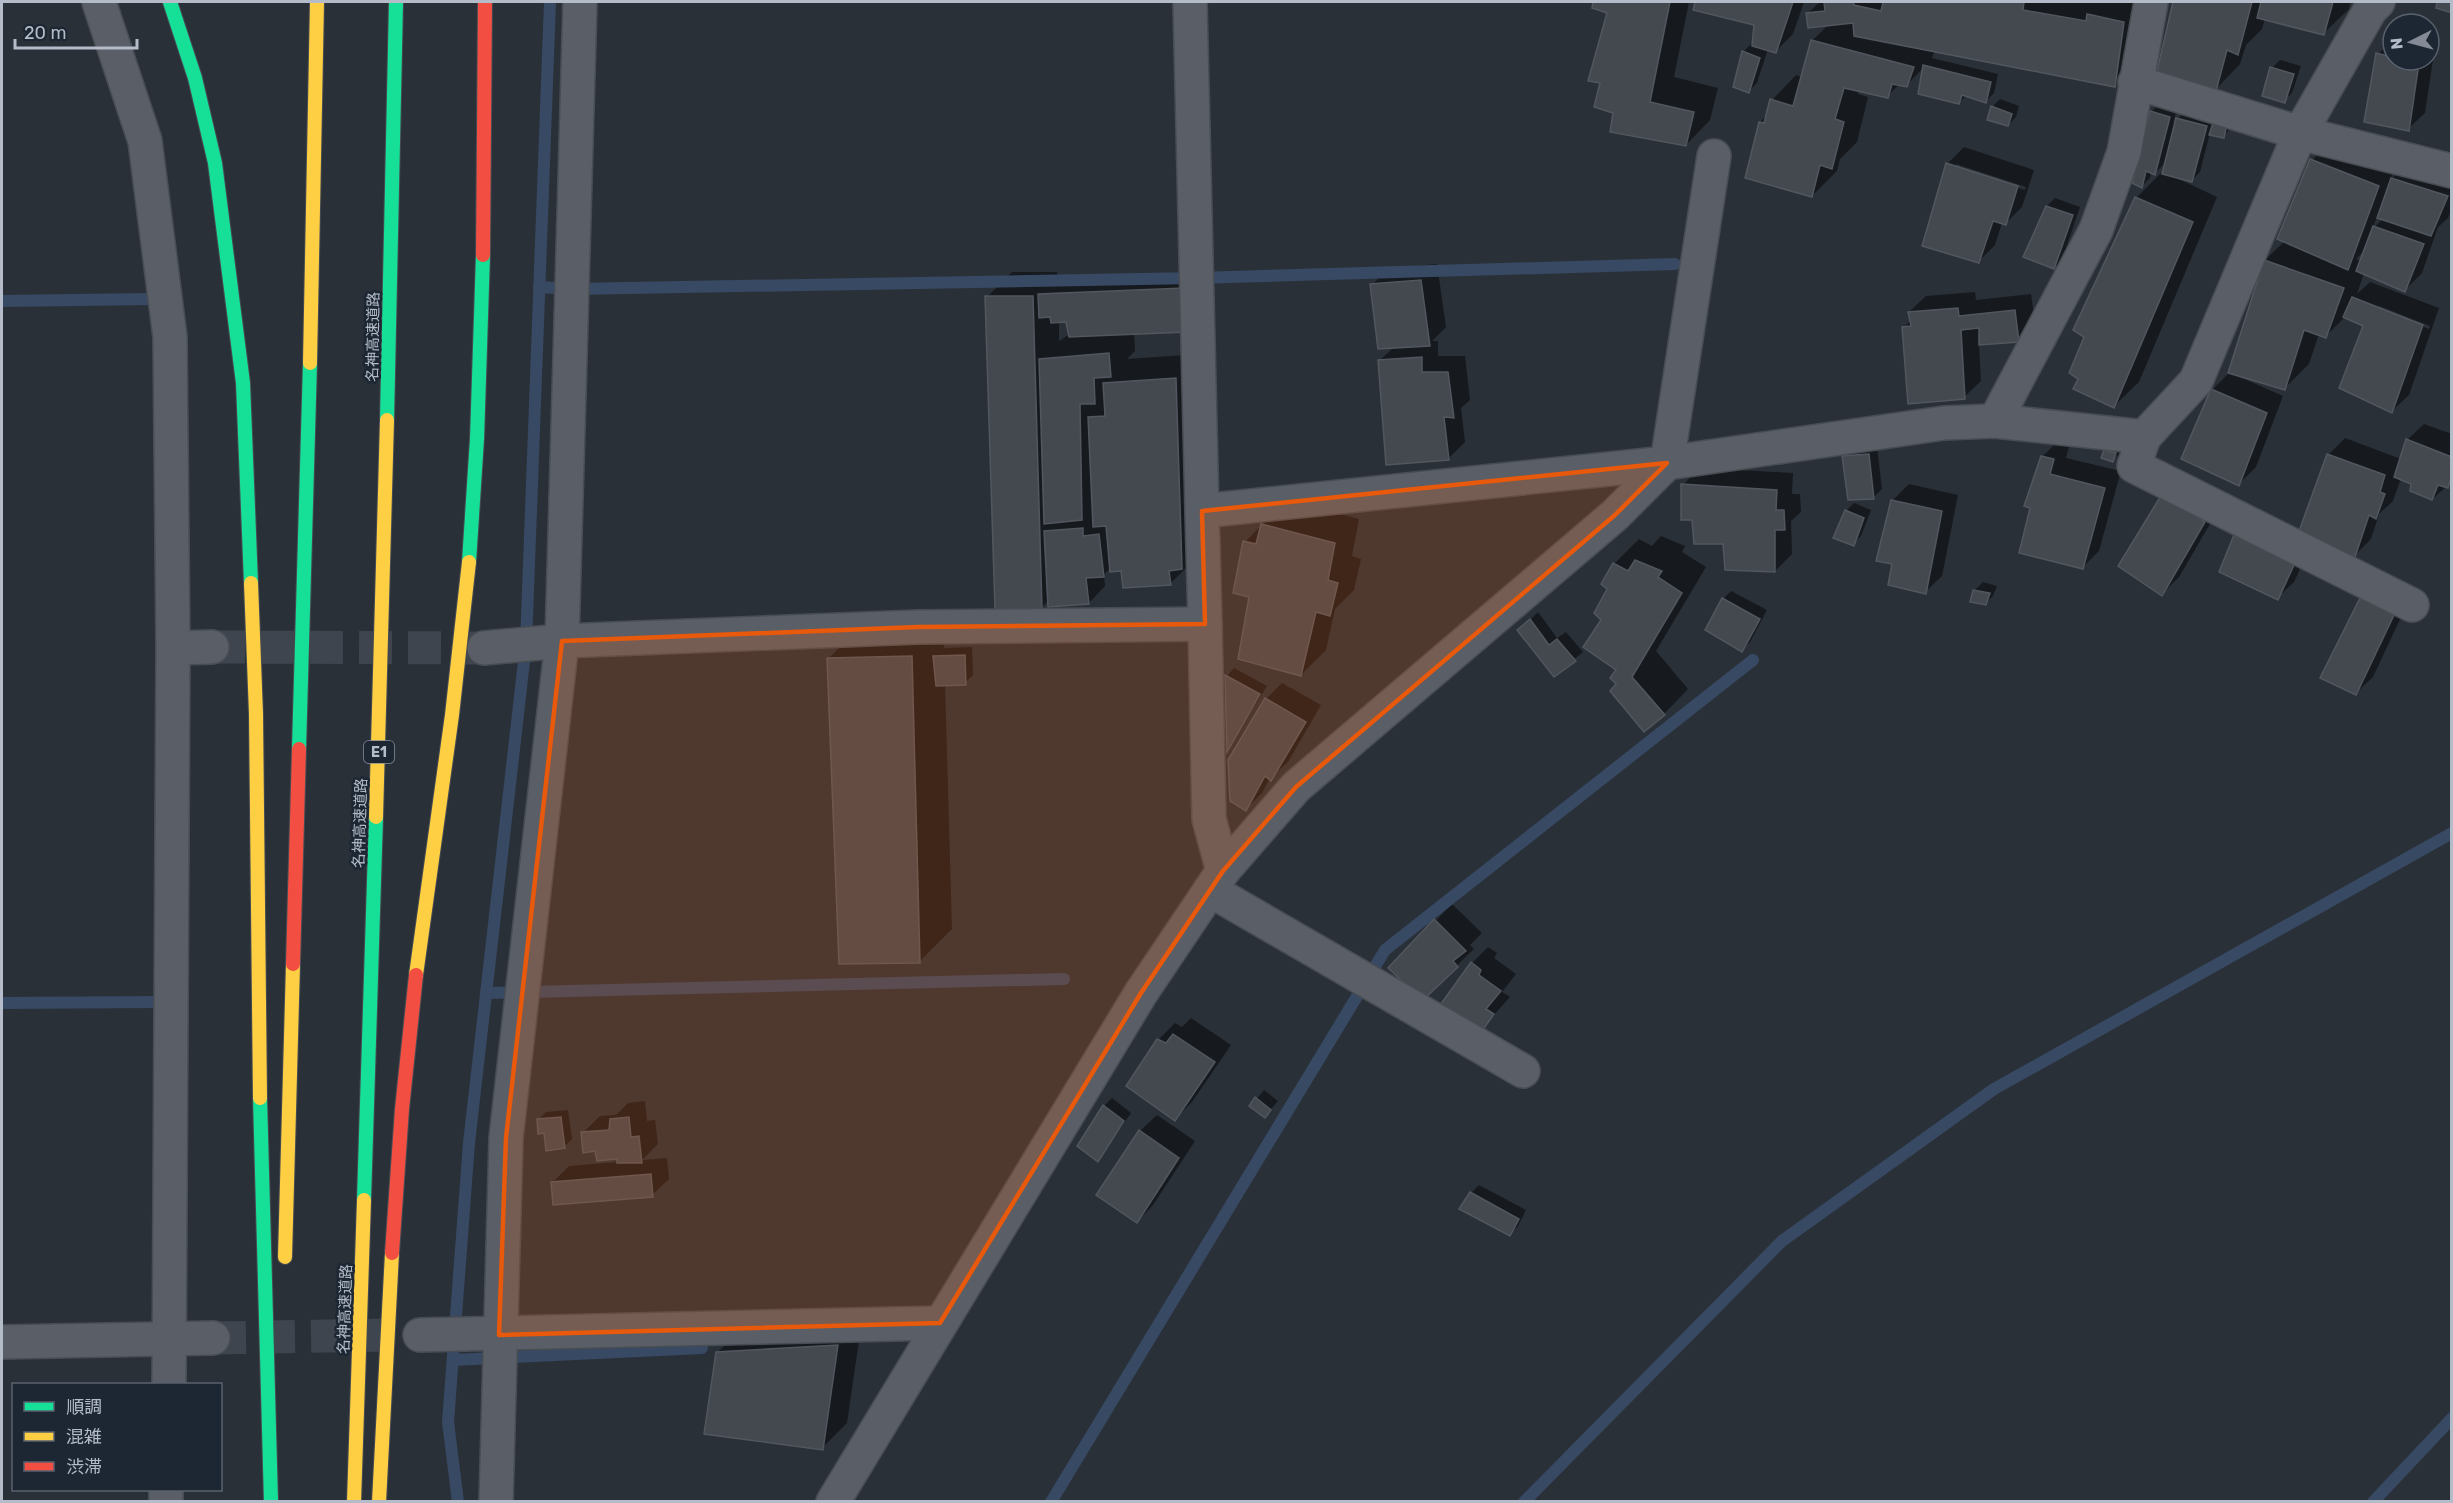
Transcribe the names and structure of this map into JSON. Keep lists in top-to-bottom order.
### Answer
{
  "streets": {
    "highway": ["名神高速道路", "E1"]
  },
  "legend": ["順調", "混雑", "渋滞"],
  "scale_bar": "20 m",
  "north": "left"
}
